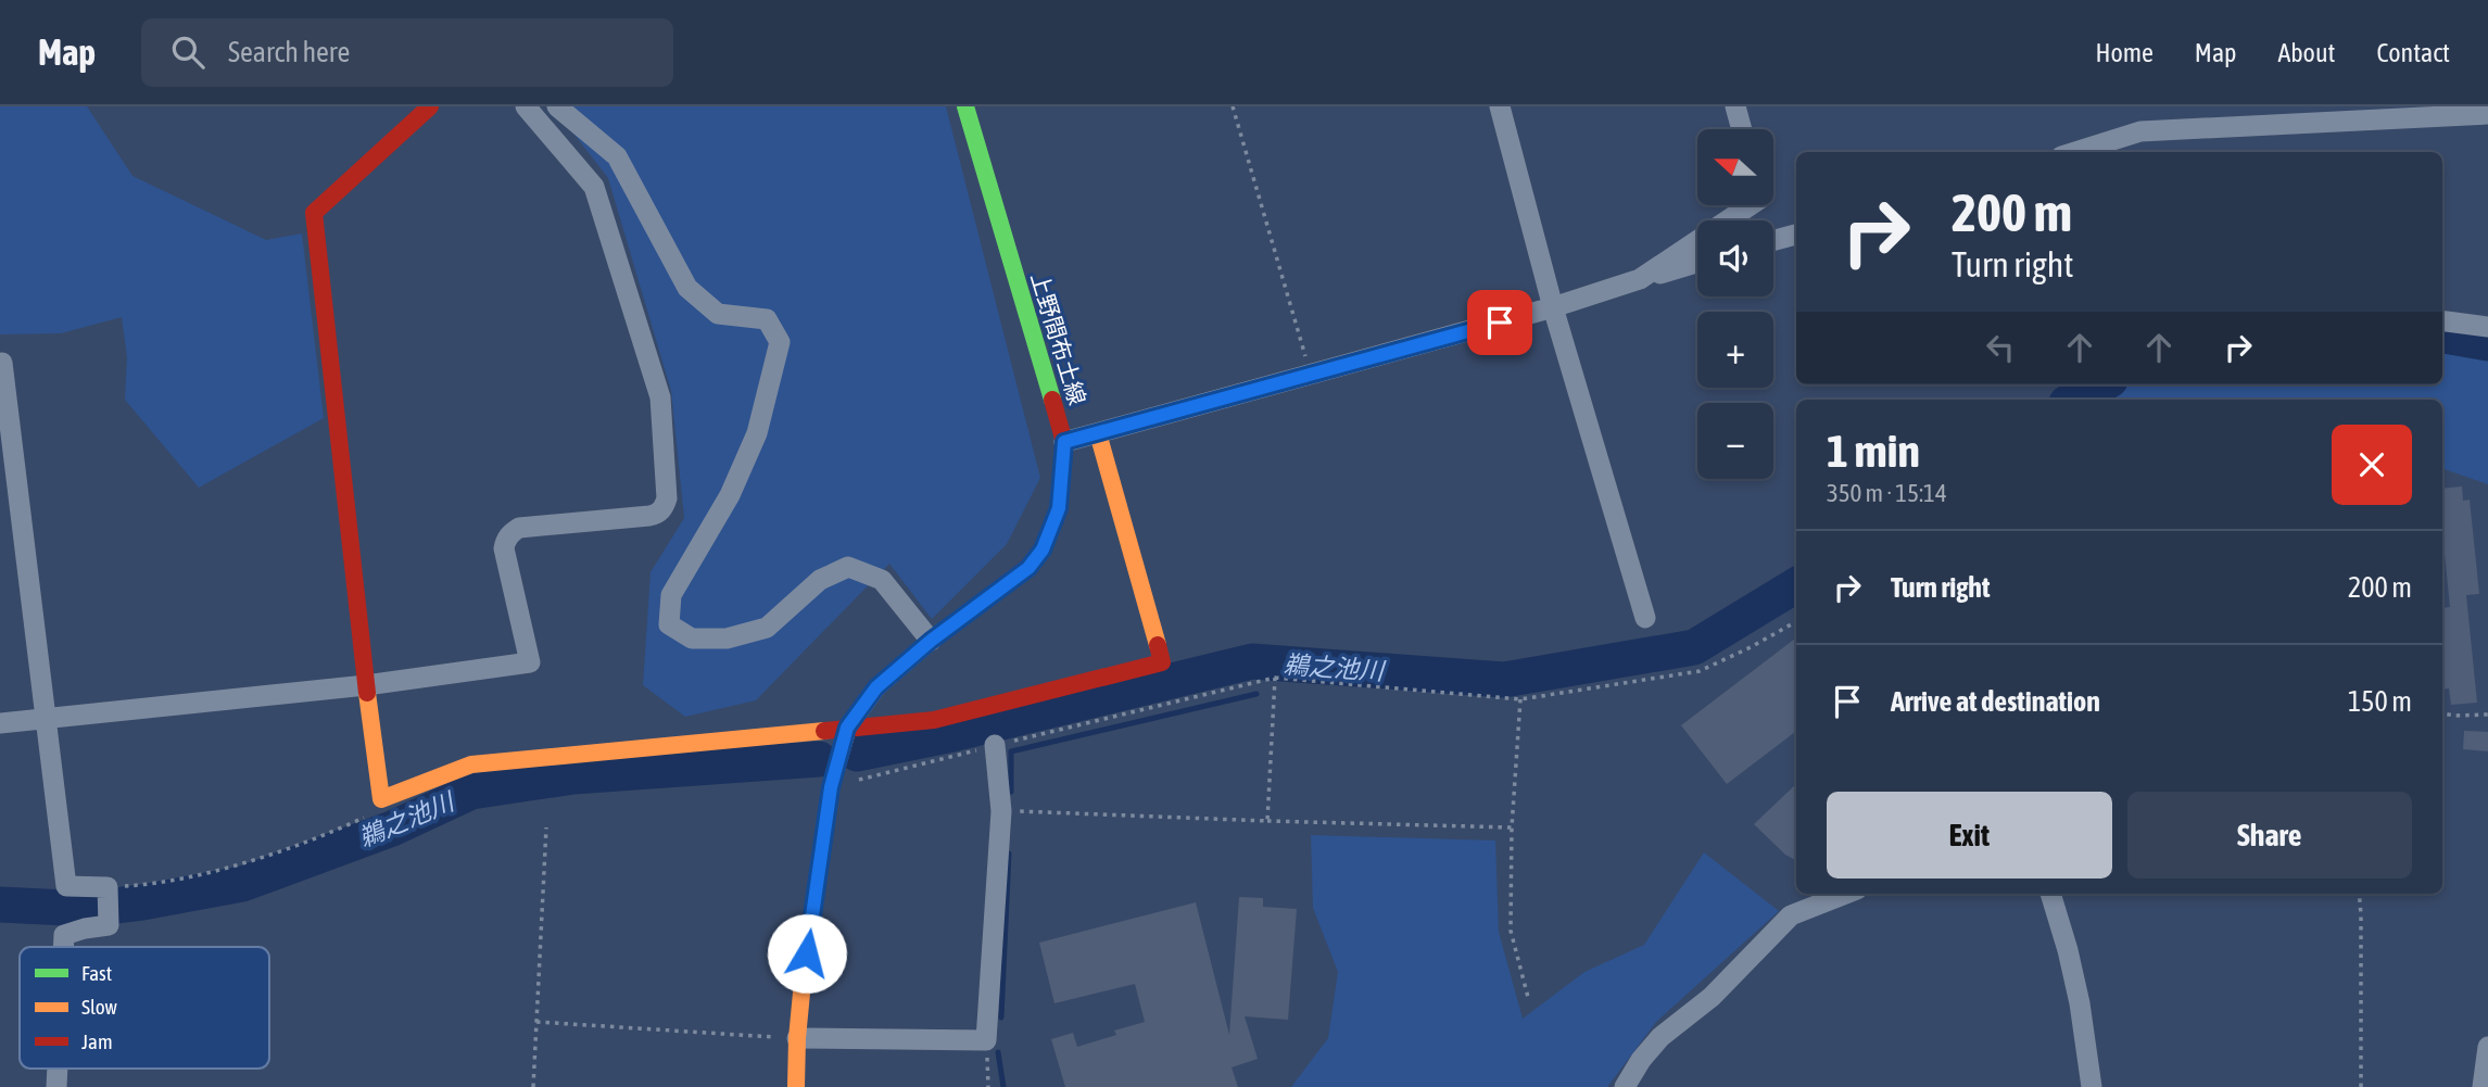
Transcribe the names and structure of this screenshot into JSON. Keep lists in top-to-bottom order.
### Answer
{
  "streets": {
    "street": ["上野間布土線"]
  },
  "water": ["鵜之池川"],
  "legend": ["Fast", "Slow", "Jam"],
  "north": "left",
  "page": {
    "header": "Map",
    "search": "Search here",
    "nav": [
      "Home",
      "Map",
      "About",
      "Contact"
    ],
    "map_buttons": ["+", "−"],
    "turn": ["200 m", "Turn right"],
    "heading": ["1 min", "350 m · 15:14"],
    "list": [
      {
        "name": "Turn right",
        "value": "200 m"
      },
      {
        "name": "Arrive at destination",
        "value": "150 m"
      }
    ],
    "buttons": ["Exit", "Share"]
  }
}
